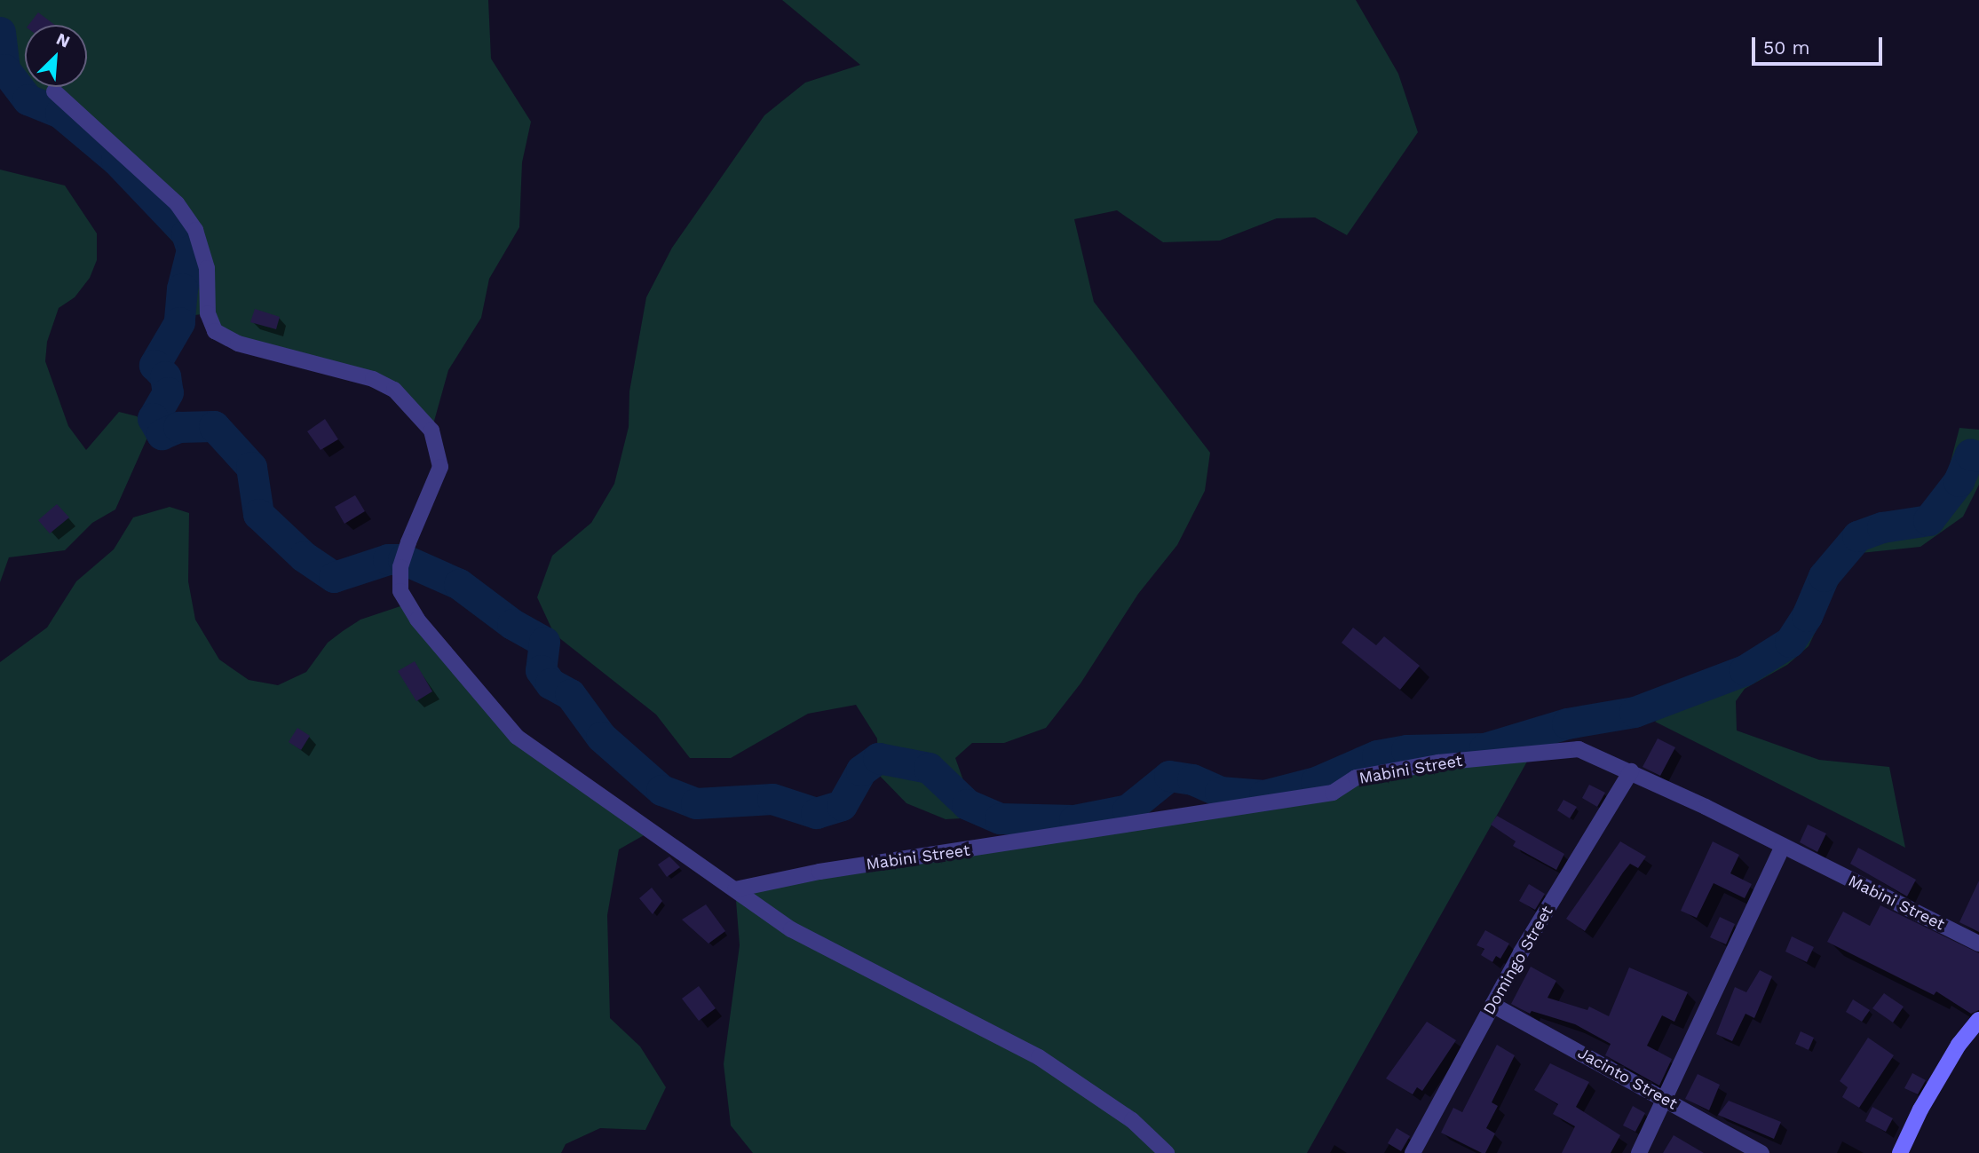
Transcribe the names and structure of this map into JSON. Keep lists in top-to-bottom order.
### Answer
{
  "streets": {
    "street": ["Mabini Street", "Domingo Street", "Jacinto Street"]
  },
  "crossings": [
    ["Mabini Street", "Domingo Street"],
    ["Domingo Street", "Jacinto Street"]
  ],
  "scale_bar": "50 m",
  "north": "top right"
}
